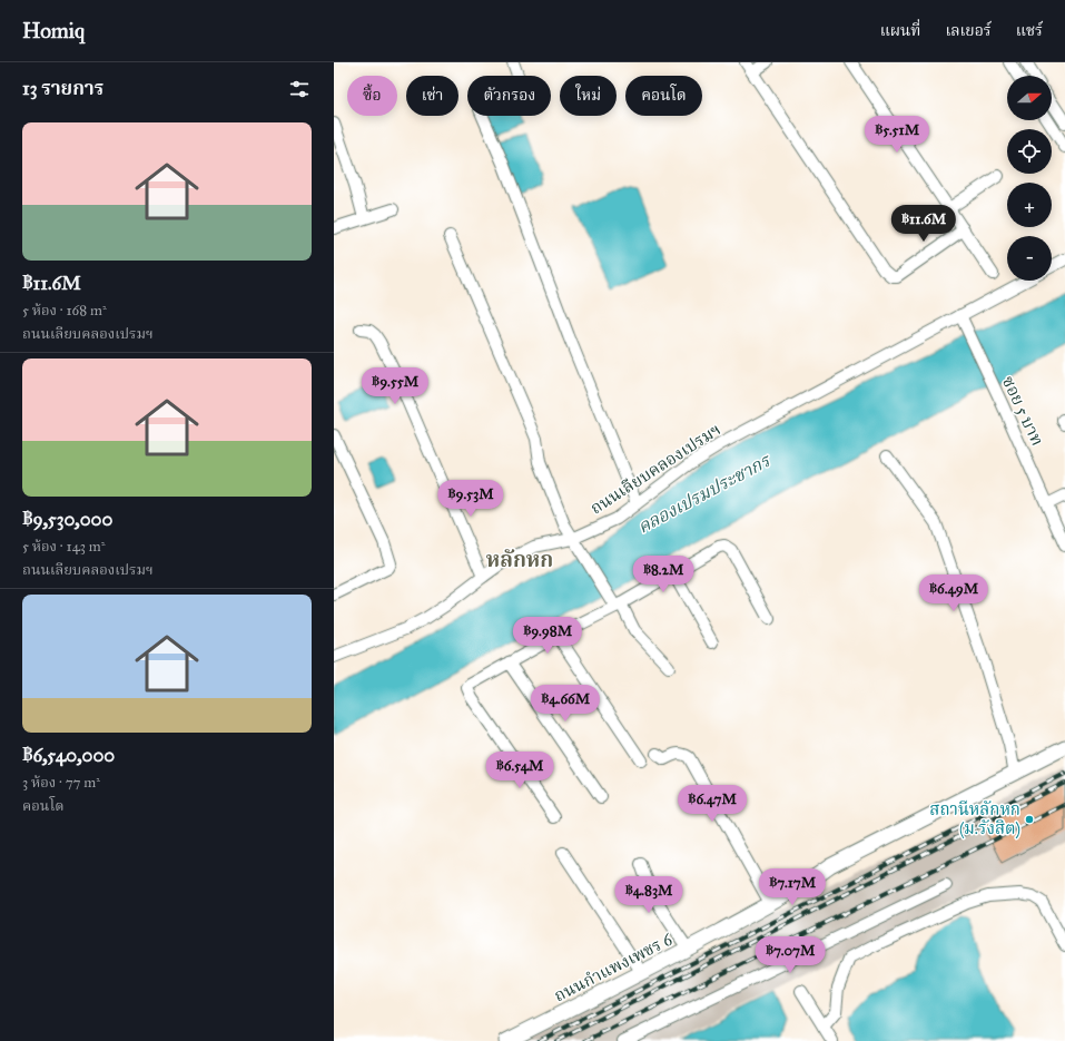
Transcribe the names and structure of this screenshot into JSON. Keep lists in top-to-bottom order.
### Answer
{
  "streets": {
    "main road": ["ถนนกำแพงเพชร 6"],
    "street": ["ซอย 5 บาท", "ถนนเลียบคลองเปรมฯ"]
  },
  "crossings": [
    ["ซอย 5 บาท", "ถนนเลียบคลองเปรมฯ"]
  ],
  "districts": ["หลักหก"],
  "water": ["คลองเปรมประชากร"],
  "places": ["สถานีหลักหก (ม.รังสิต)"],
  "north": "right",
  "page": {
    "header": "Homiq",
    "nav": ["แผนที่", "เลเยอร์", "แชร์"],
    "heading": "13 รายการ",
    "map_buttons": ["+", "−"],
    "chip": [
      "ซื้อ",
      "เช่า",
      "ตัวกรอง",
      "ใหม่",
      "คอนโด"
    ],
    "list": [
      {
        "name": "฿11.6M",
        "note": "5 ห้อง · 168 m² · ถนนเลียบคลองเปรมฯ"
      },
      {
        "name": "฿9,530,000",
        "note": "5 ห้อง · 143 m² · ถนนเลียบคลองเปรมฯ"
      },
      {
        "name": "฿6,540,000",
        "note": "3 ห้อง · 77 m² · คอนโด"
      }
    ],
    "price": [
      "฿5.51M",
      "฿11.6M",
      "฿9.55M",
      "฿9.53M",
      "฿8.2M",
      "฿6.49M",
      "฿9.98M",
      "฿4.66M",
      "฿6.54M",
      "฿6.47M",
      "฿7.17M",
      "฿4.83M",
      "฿7.07M"
    ]
  }
}
